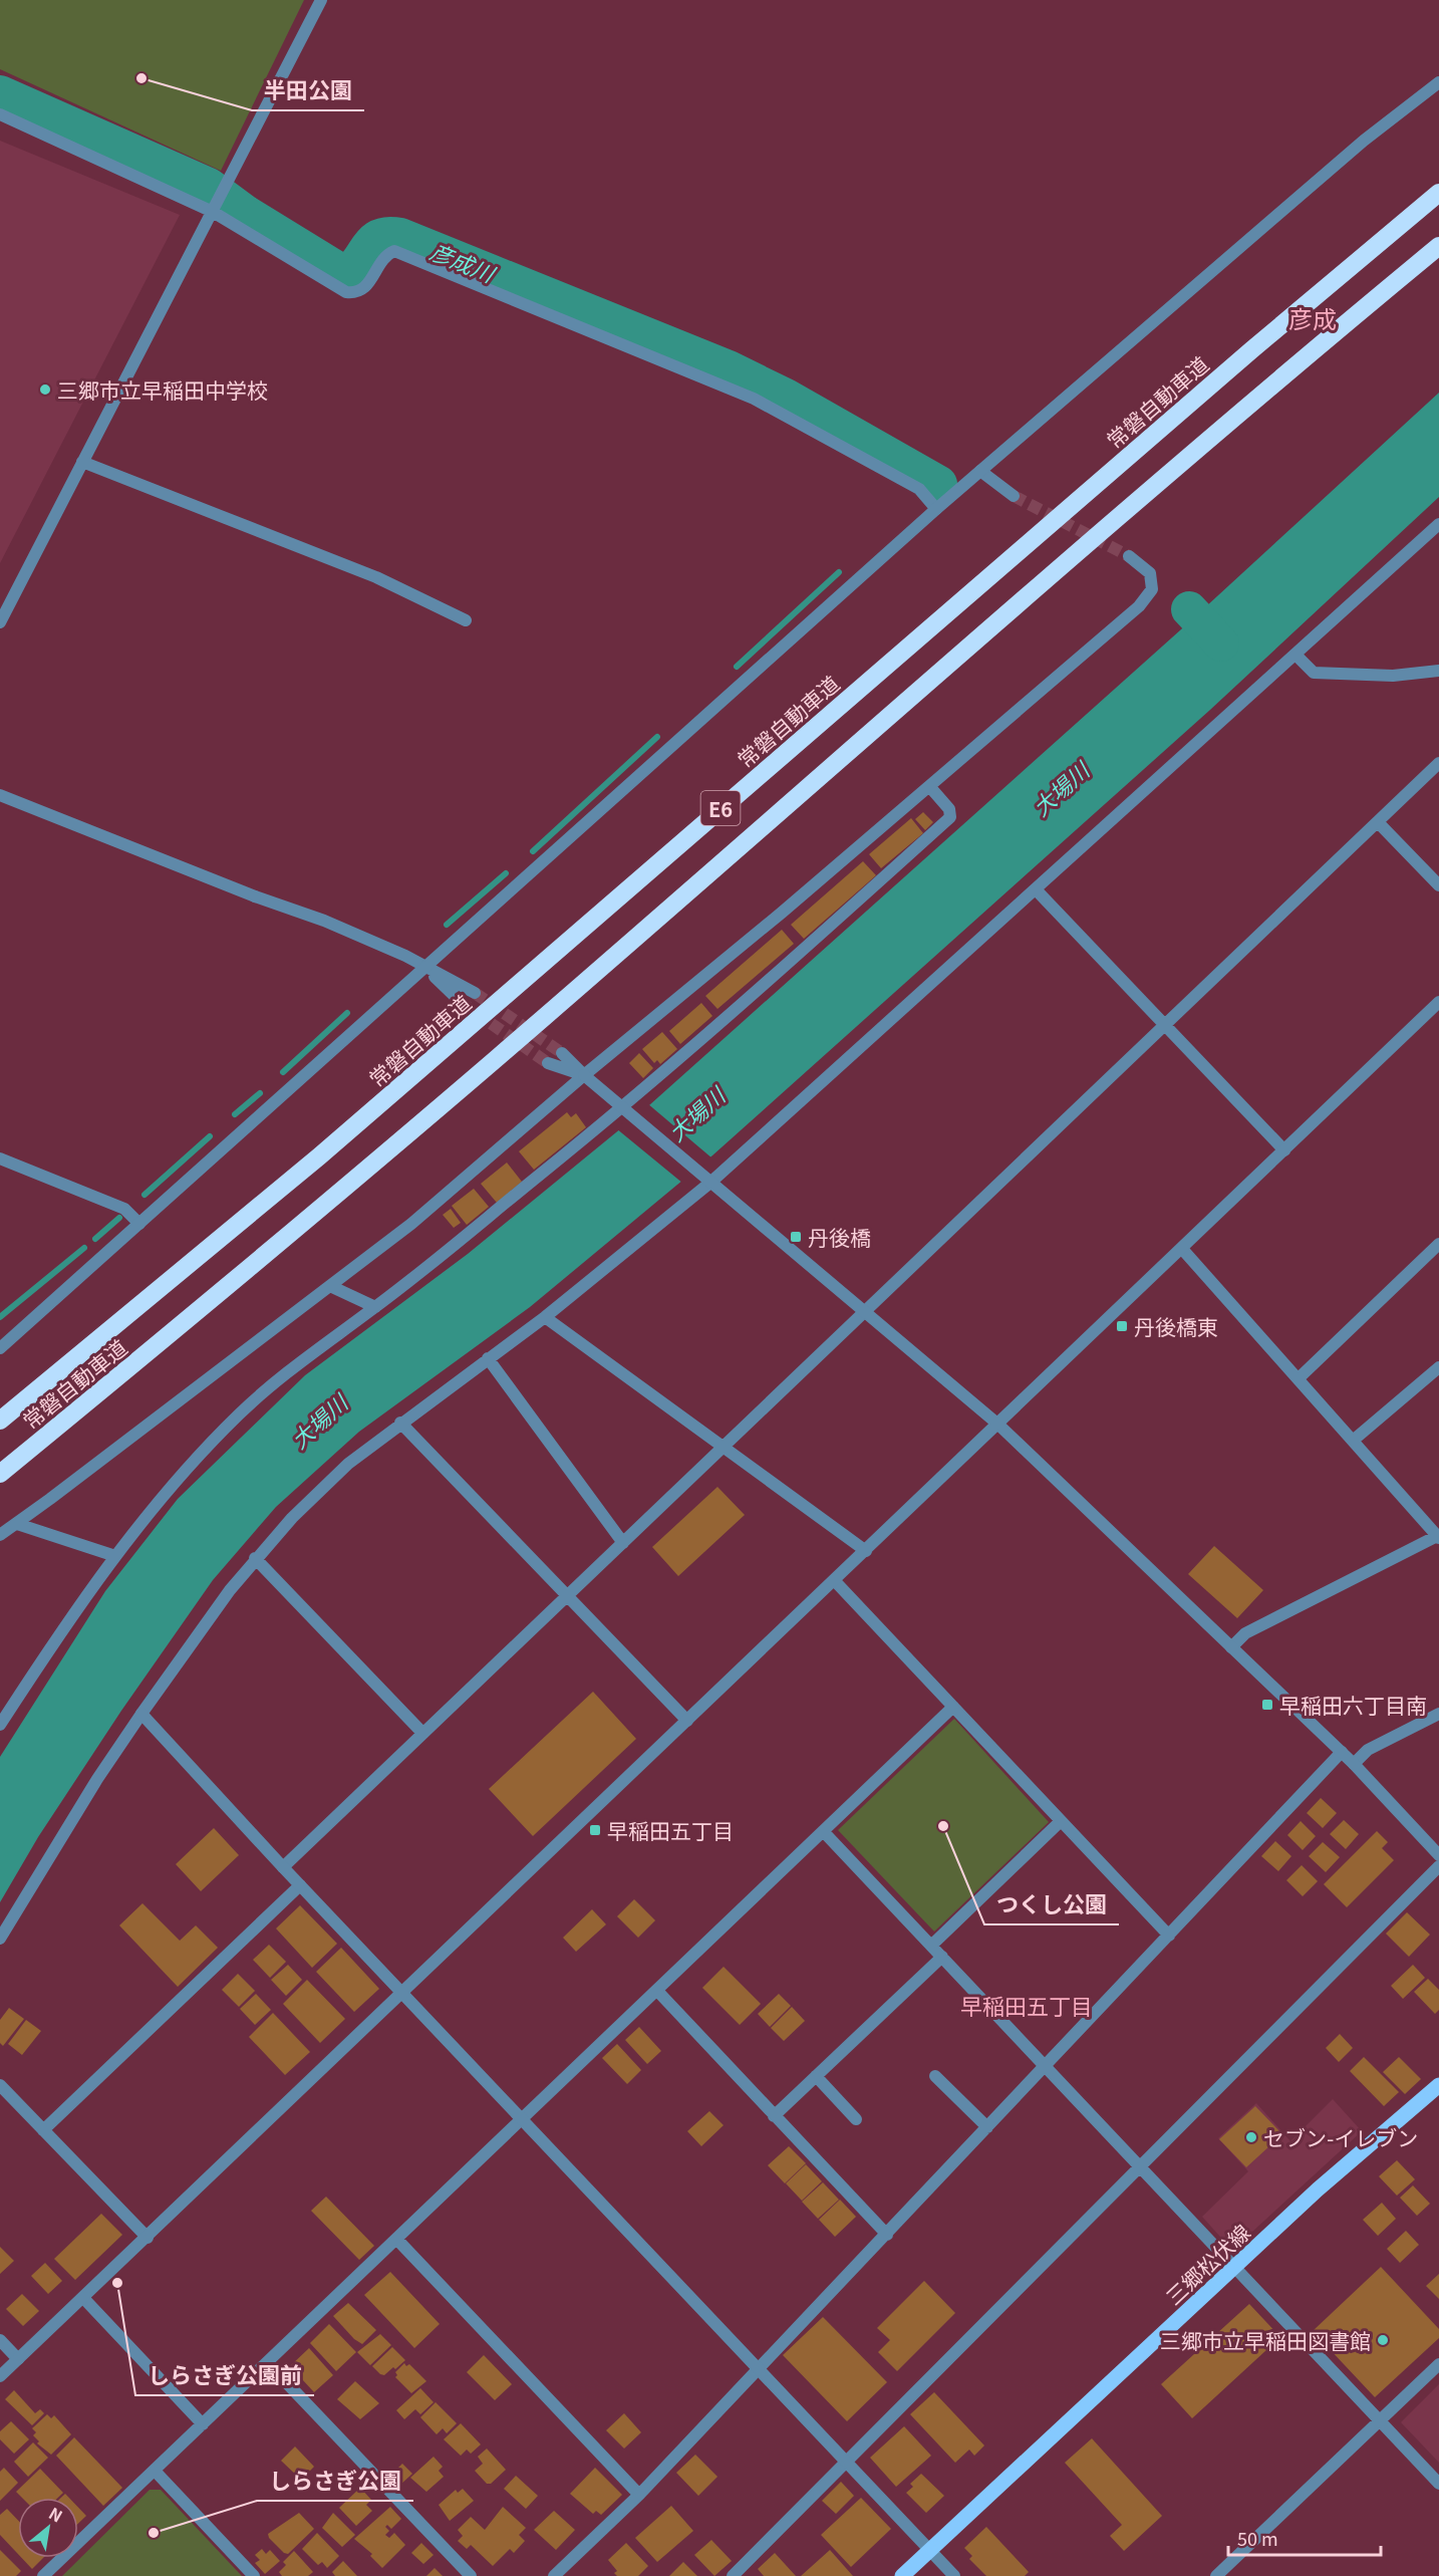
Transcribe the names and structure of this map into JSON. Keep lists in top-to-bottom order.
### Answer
{
  "streets": {
    "highway": ["常磐自動車道", "E6"],
    "main road": ["三郷松伏線"]
  },
  "districts": ["彦成", "早稲田五丁目"],
  "water": ["彦成川", "大場川"],
  "places": {
    "other": [
      "半田公園",
      "三郷市立早稲田中学校",
      "つくし公園",
      "セブン-イレブン",
      "しらさぎ公園前",
      "三郷市立早稲田図書館",
      "しらさぎ公園"
    ],
    "transit": [
      "丹後橋",
      "丹後橋東",
      "早稲田六丁目南",
      "早稲田五丁目"
    ]
  },
  "scale_bar": "50 m",
  "north": "top right"
}
